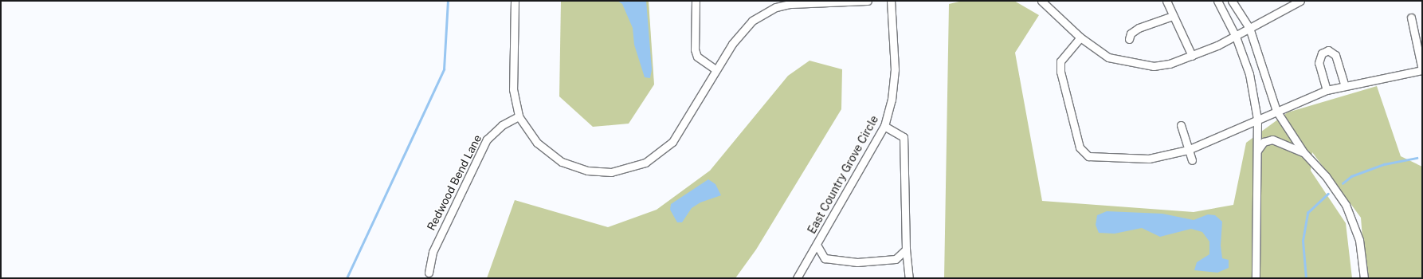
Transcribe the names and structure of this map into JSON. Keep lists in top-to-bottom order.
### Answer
{
  "streets": {
    "street": ["East Country Grove Circle", "Redwood Bend Lane"]
  }
}
